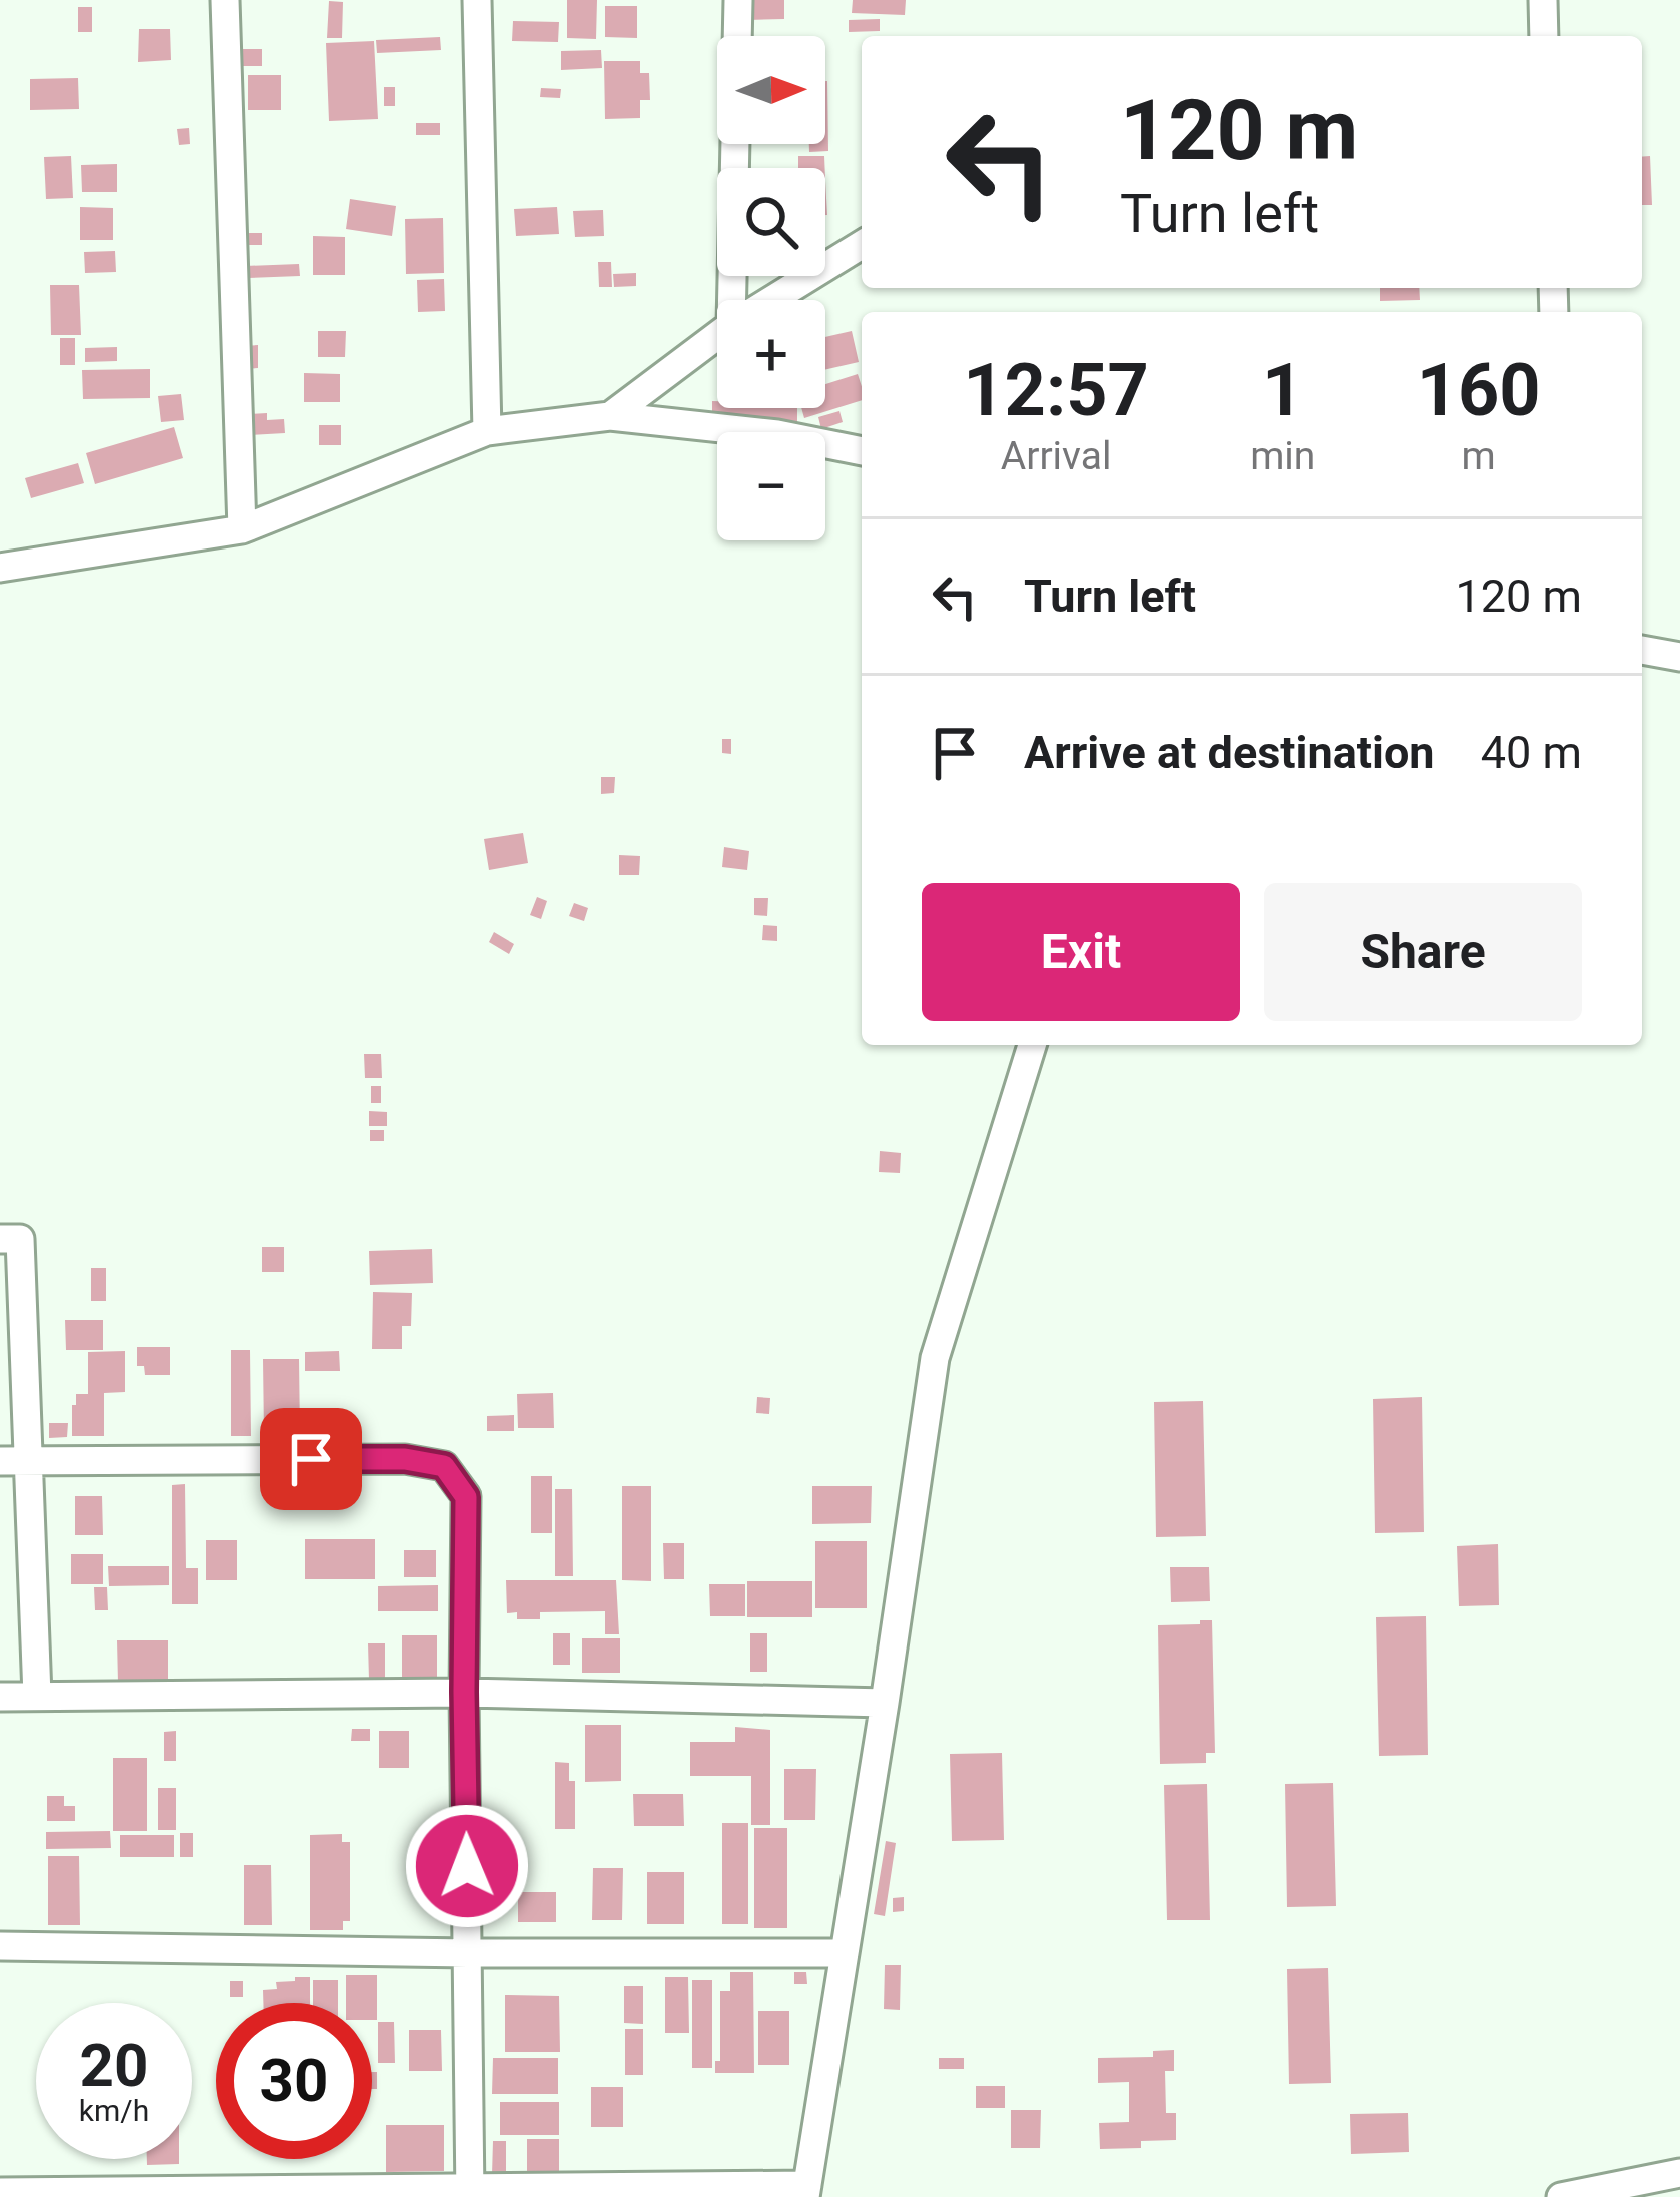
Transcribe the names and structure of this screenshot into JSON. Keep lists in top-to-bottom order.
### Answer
{
  "north": "right",
  "page": {
    "map_buttons": ["+", "−"],
    "turn": ["120 m", "Turn left"],
    "eta": [
      "12:57",
      "Arrival",
      "1",
      "min",
      "160",
      "m"
    ],
    "list": [
      {
        "name": "Turn left",
        "value": "120 m"
      },
      {
        "name": "Arrive at destination",
        "value": "40 m"
      }
    ],
    "buttons": ["Exit", "Share"],
    "speed": "20 km/h",
    "limit": "30"
  }
}
